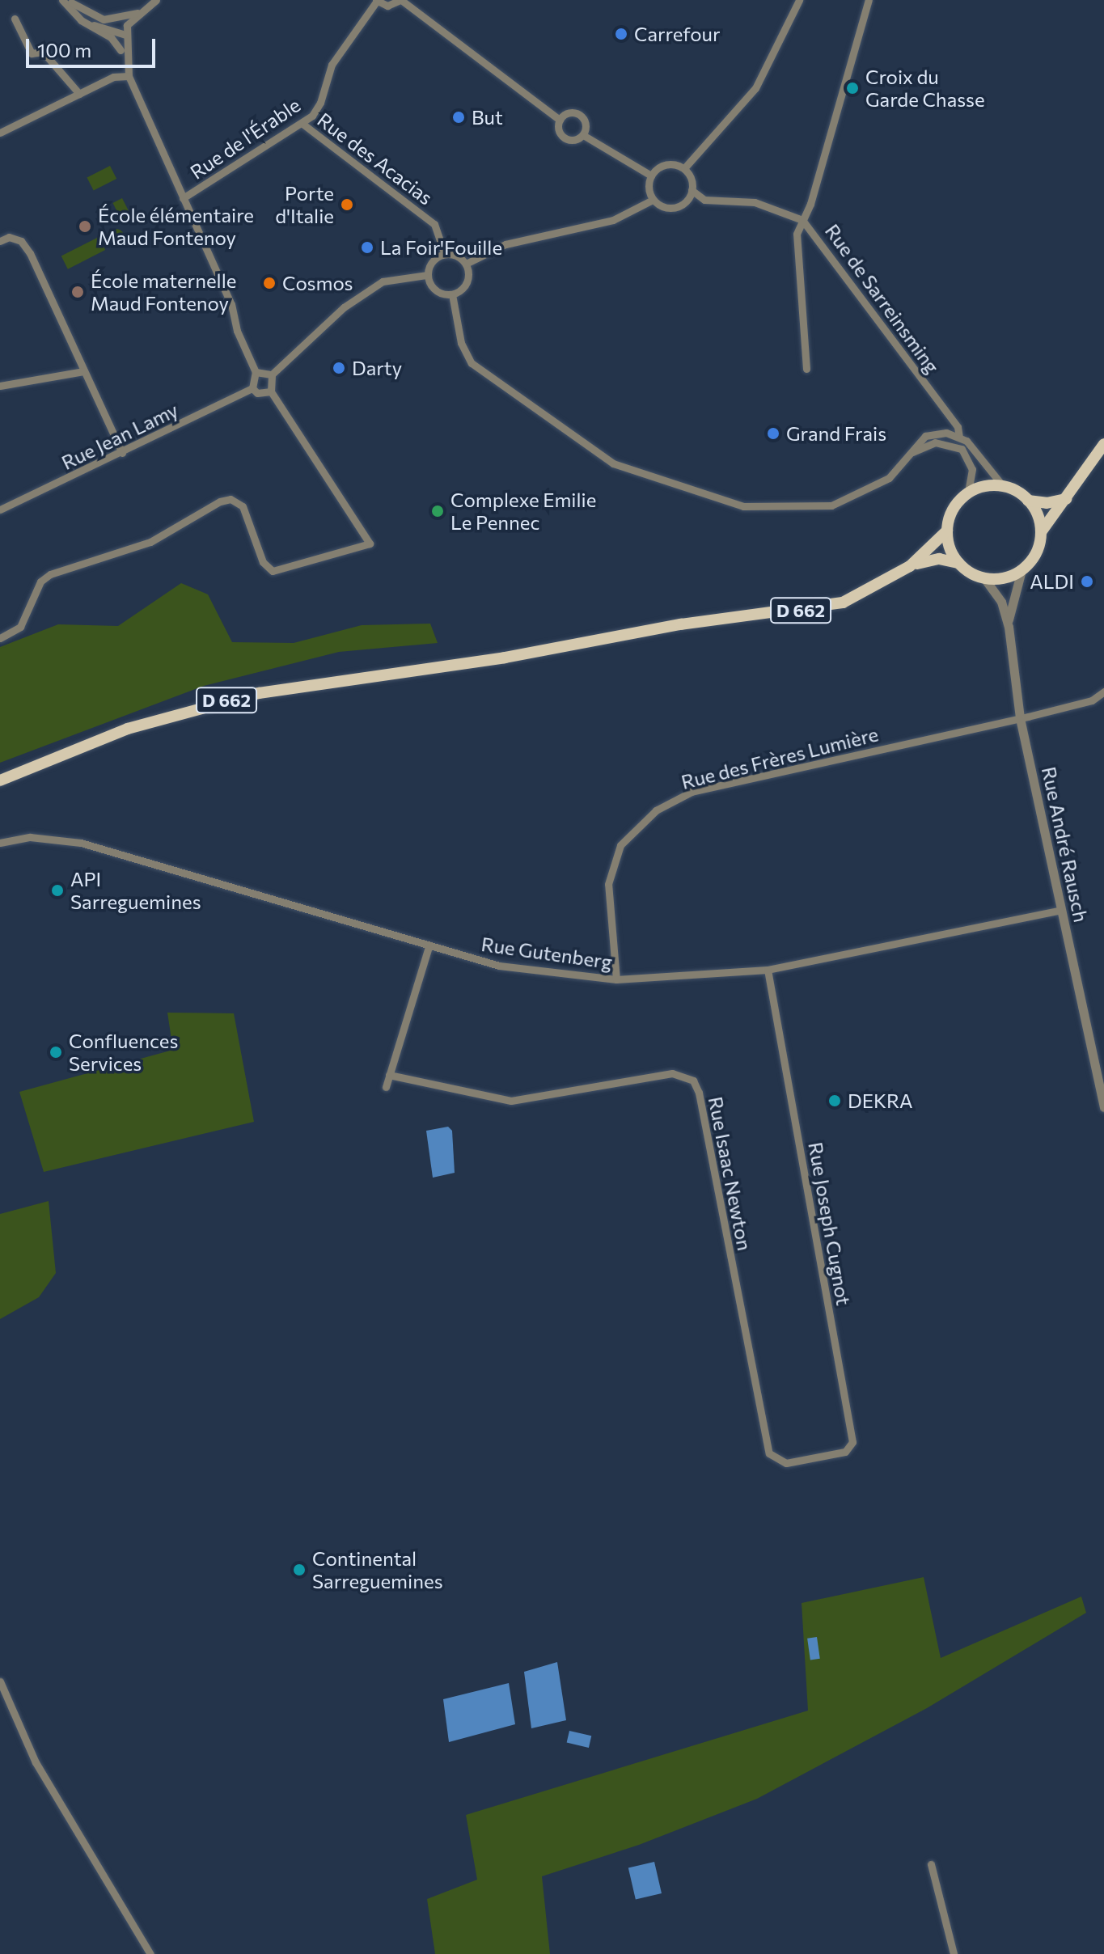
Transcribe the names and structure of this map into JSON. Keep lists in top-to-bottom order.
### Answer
{
  "streets": {
    "main road": ["D 662"],
    "street": [
      "Rue de l'Érable",
      "Rue des Acacias",
      "Rue de Sarreinsming",
      "Rue Jean Lamy",
      "Rue des Frères Lumière",
      "Rue André Rausch",
      "Rue Gutenberg",
      "Rue Isaac Newton",
      "Rue Joseph Cugnot"
    ]
  },
  "crossings": [
    ["Rue de l'Érable", "Rue des Acacias"],
    ["Rue de Sarreinsming", "D 662"],
    ["Rue de Sarreinsming", "Rue André Rausch"],
    ["D 662", "Rue André Rausch"],
    ["Rue des Frères Lumière", "Rue André Rausch"],
    ["Rue des Frères Lumière", "Rue Gutenberg"],
    ["Rue André Rausch", "Rue Gutenberg"],
    ["Rue Gutenberg", "Rue Joseph Cugnot"],
    ["Rue Isaac Newton", "Rue Joseph Cugnot"]
  ],
  "places": [
    "Carrefour",
    "Croix du Garde Chasse",
    "But",
    "Porte d'Italie",
    "École élémentaire Maud Fontenoy",
    "La Foir'Fouille",
    "Cosmos",
    "École maternelle Maud Fontenoy",
    "Darty",
    "Grand Frais",
    "Complexe Emilie Le Pennec",
    "ALDI",
    "API Sarreguemines",
    "Confluences Services",
    "DEKRA",
    "Continental Sarreguemines"
  ],
  "scale_bar": "100 m"
}
